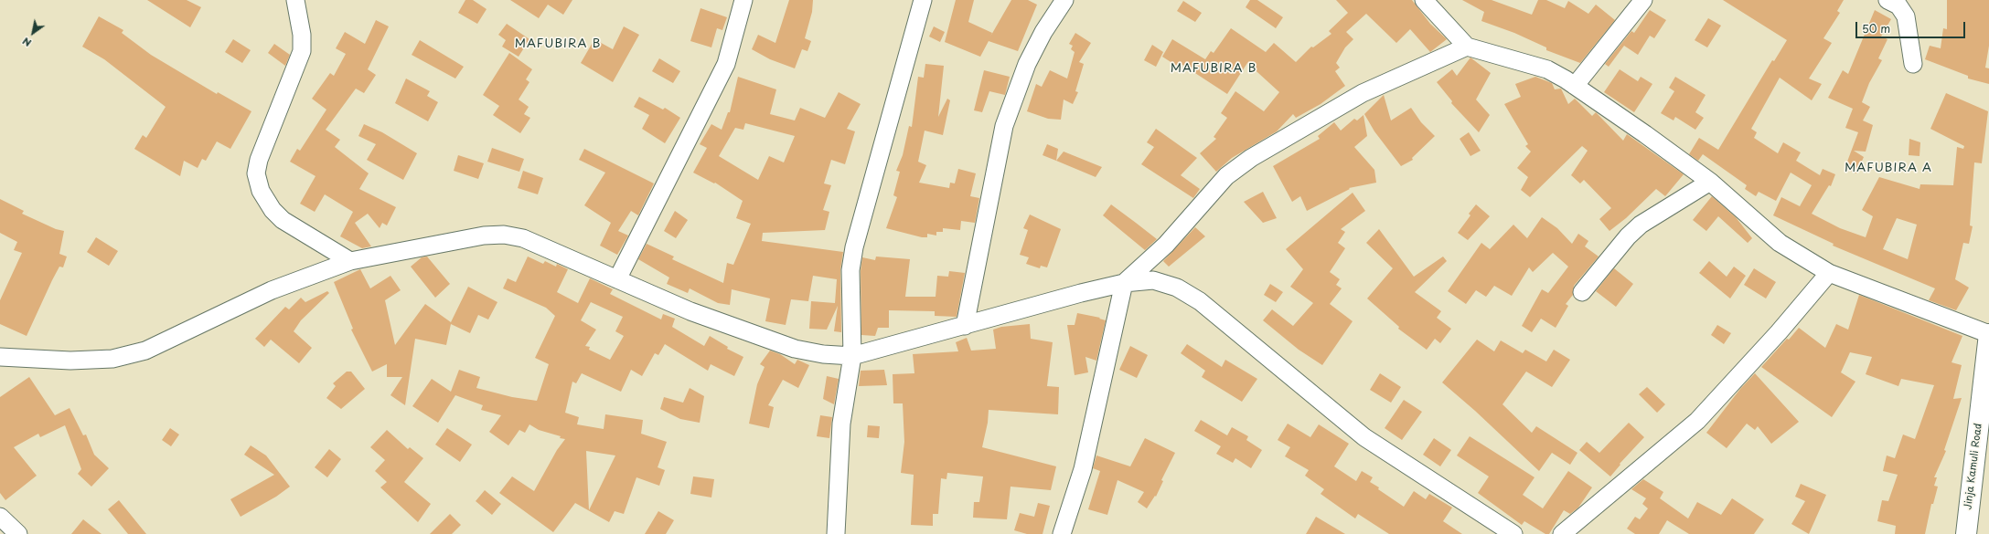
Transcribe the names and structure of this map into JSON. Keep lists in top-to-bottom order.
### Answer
{
  "streets": {
    "main road": ["Jinja Kamuli Road"]
  },
  "districts": ["MAFUBIRA B", "MAFUBIRA B", "MAFUBIRA A"],
  "scale_bar": "50 m",
  "north": "bottom left"
}
